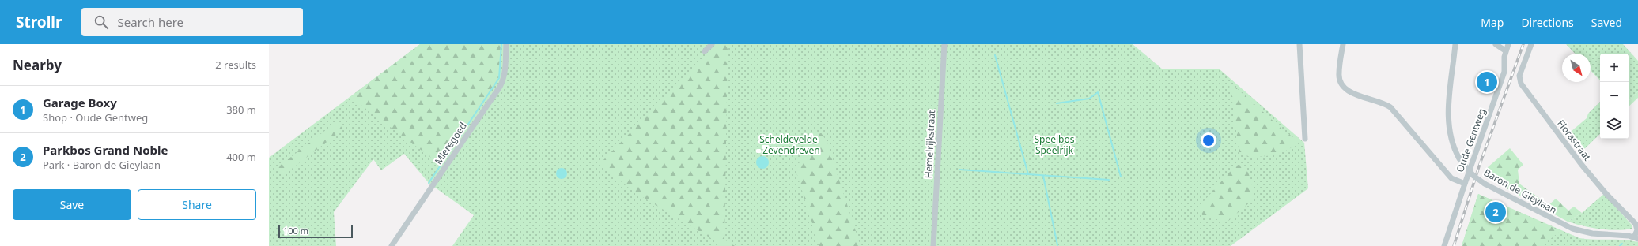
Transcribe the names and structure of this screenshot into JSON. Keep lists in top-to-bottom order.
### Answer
{
  "streets": {
    "street": [
      "Oude Gentweg",
      "Florastraat",
      "Mieregoed",
      "Hemelrijkstraat",
      "Baron de Gieylaan"
    ]
  },
  "crossings": [
    ["Florastraat", "Baron de Gieylaan"]
  ],
  "parks": ["Scheldevelde - Zevendreven", "Speelbos Speelrijk"],
  "scale_bar": "100 m",
  "north": "bottom right",
  "page": {
    "header": "Strollr",
    "search": "Search here",
    "nav": ["Map", "Directions", "Saved"],
    "heading": ["Nearby", "2 results"],
    "map_buttons": ["+", "−"],
    "pins": ["1", "2"],
    "list": [
      {
        "mark": "1",
        "name": "Garage Boxy",
        "note": "Shop · Oude Gentweg",
        "value": "380 m"
      },
      {
        "mark": "2",
        "name": "Parkbos Grand Noble",
        "note": "Park · Baron de Gieylaan",
        "value": "400 m"
      }
    ],
    "buttons": ["Save", "Share"],
    "scale": "100 m"
  }
}
